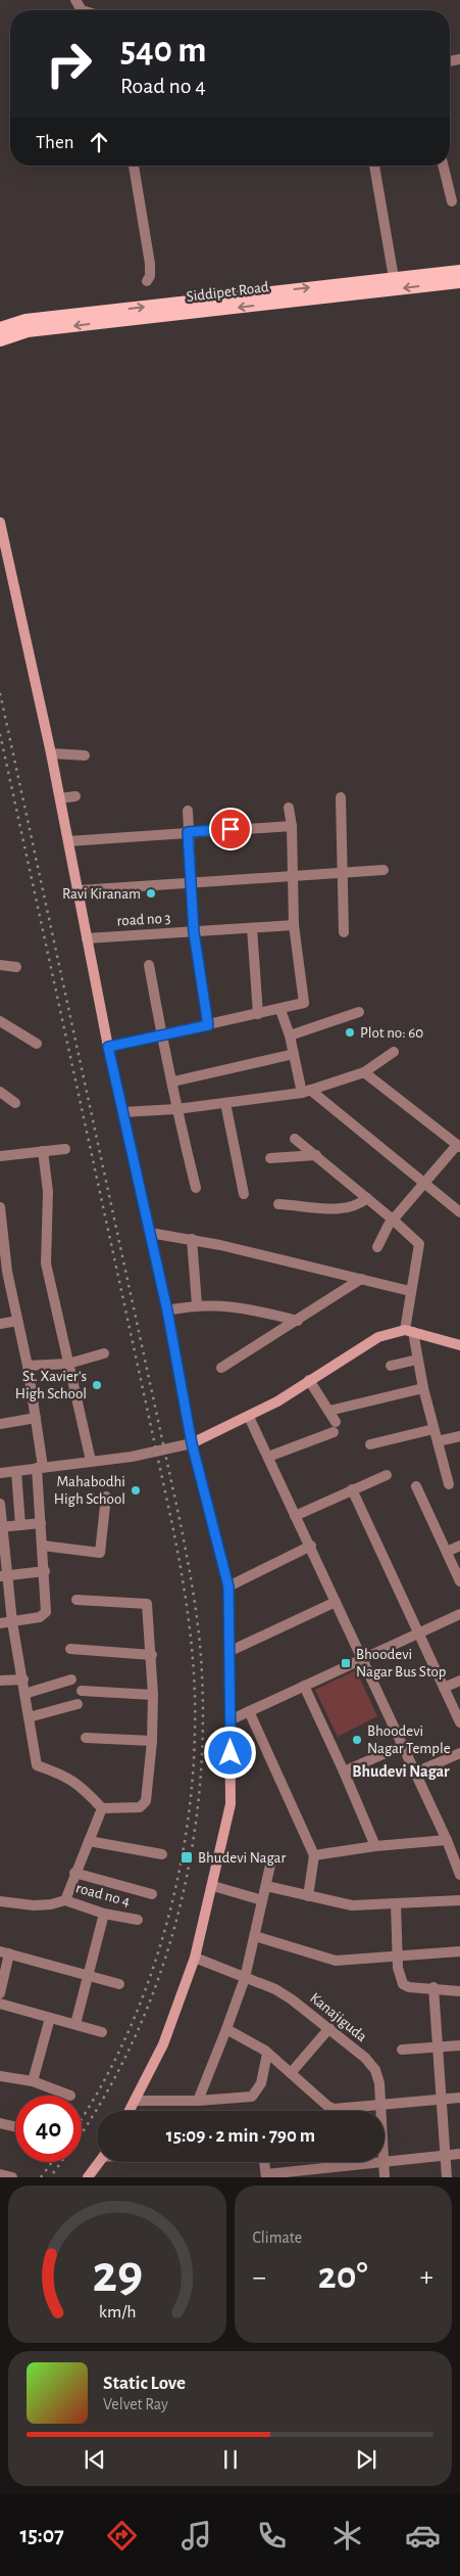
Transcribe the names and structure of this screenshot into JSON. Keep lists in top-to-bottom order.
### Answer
{
  "streets": {
    "main road": ["Siddipet Road"],
    "street": ["road no 3", "road no 4", "Kanajiguda"]
  },
  "districts": ["Bhudevi Nagar"],
  "places": {
    "other": [
      "Ravi Kiranam",
      "Plot no: 60",
      "St. Xavier's High School",
      "Mahabodhi High School",
      "Bhoodevi Nagar Temple"
    ],
    "transit": ["Bhoodevi Nagar Bus Stop", "Bhudevi Nagar"]
  },
  "page": {
    "turn": ["540 m", "Road no 4"],
    "then": "Then",
    "limit": "40",
    "trip": "15:09 · 2 min · 790 m",
    "tile": "Climate",
    "heat": ["−", "20°", "+"],
    "song": ["Static Love", "Velvet Ray"],
    "tabs": "15:07",
    "gauge": ["29", "km/h"]
  }
}
